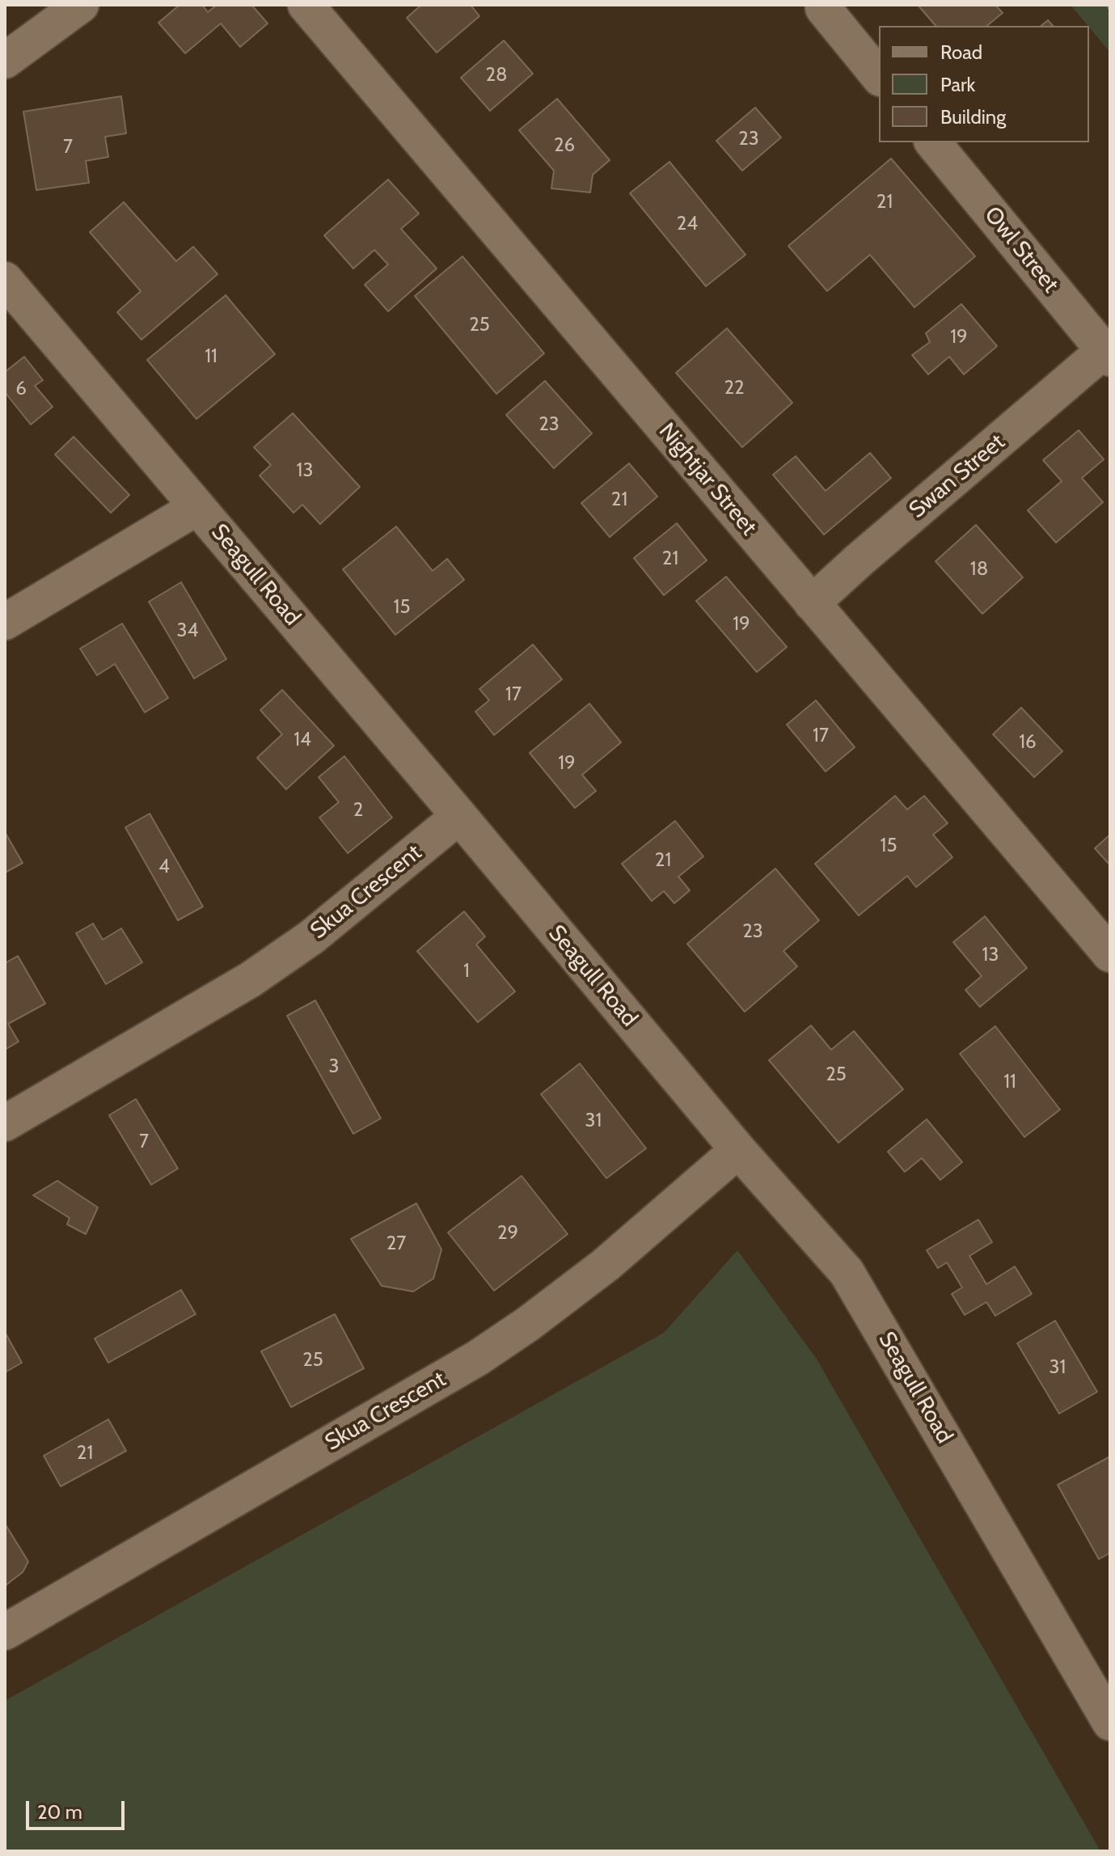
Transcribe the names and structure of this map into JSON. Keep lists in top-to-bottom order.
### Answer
{
  "streets": {
    "street": [
      "Owl Street",
      "Swan Street",
      "Nightjar Street",
      "Seagull Road",
      "Skua Crescent"
    ]
  },
  "crossings": [
    ["Owl Street", "Swan Street"],
    ["Swan Street", "Nightjar Street"],
    ["Seagull Road", "Skua Crescent"]
  ],
  "house_numbers": [
    "28",
    "23",
    "26",
    "7",
    "21",
    "24",
    "25",
    "19",
    "11",
    "22",
    "6",
    "23",
    "13",
    "21",
    "21",
    "18",
    "15",
    "19",
    "34",
    "17",
    "17",
    "14",
    "16",
    "19",
    "2",
    "15",
    "21",
    "4",
    "23",
    "13",
    "1",
    "3",
    "25",
    "11",
    "31",
    "7",
    "29",
    "27",
    "25",
    "31",
    "21"
  ],
  "legend": ["Road", "Park", "Building"],
  "scale_bar": "20 m"
}
